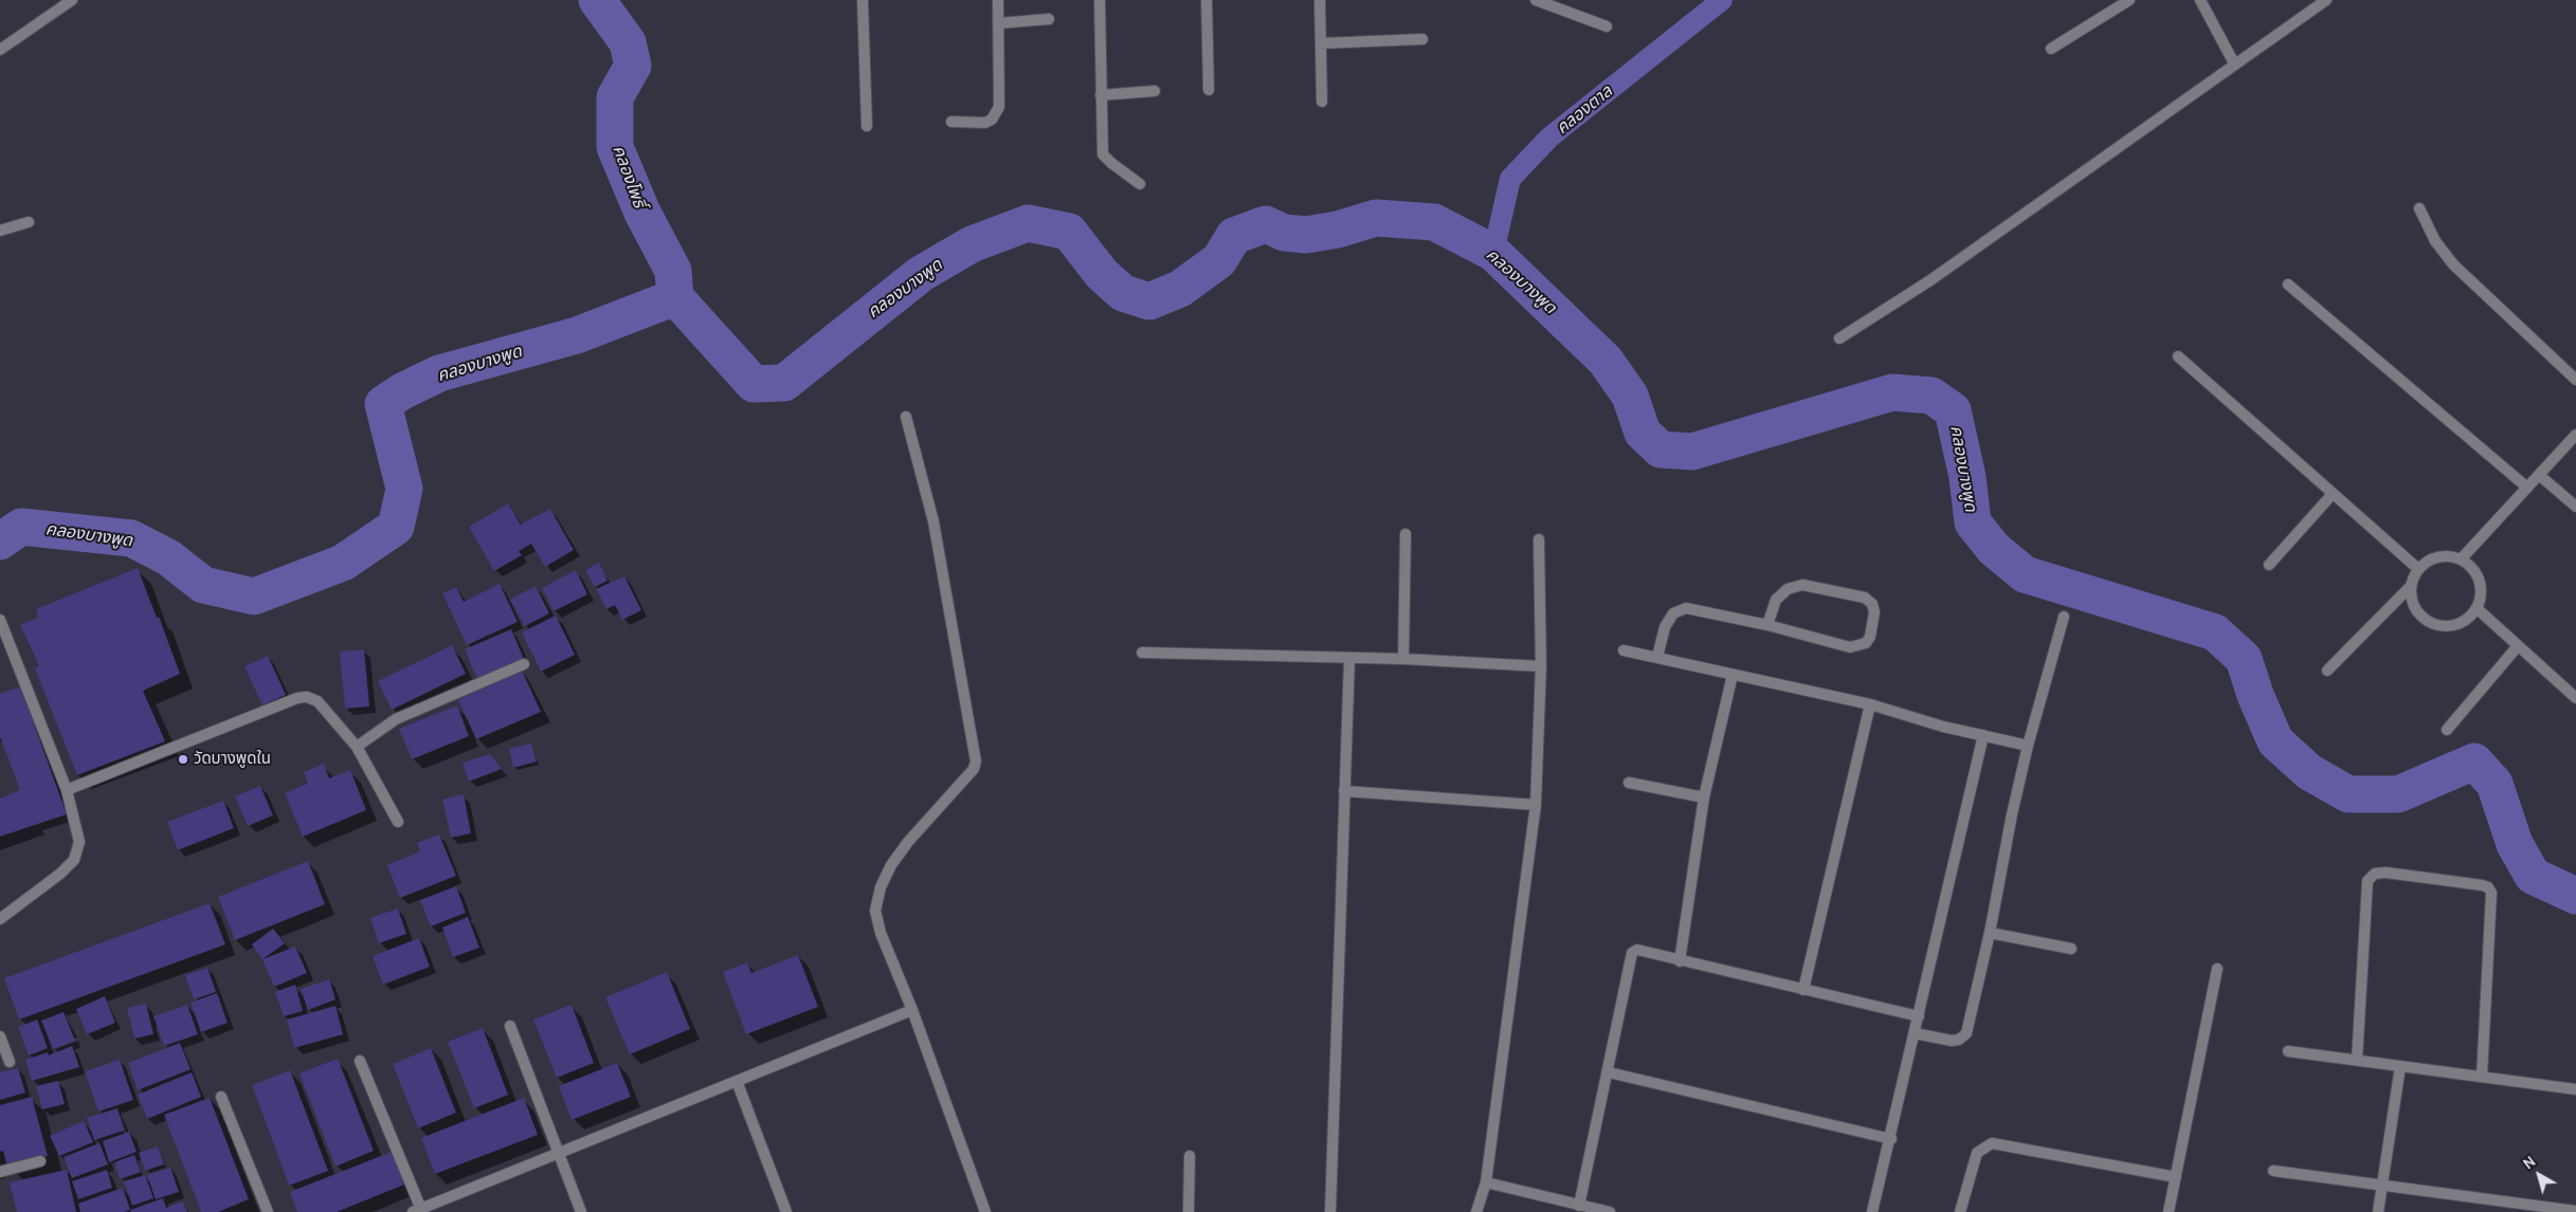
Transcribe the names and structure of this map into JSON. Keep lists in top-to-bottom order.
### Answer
{
  "water": ["คลองตาล", "คลองโพธิ์", "คลองบางพูด"],
  "places": ["วัดบางพูดใน"],
  "north": "top left"
}
